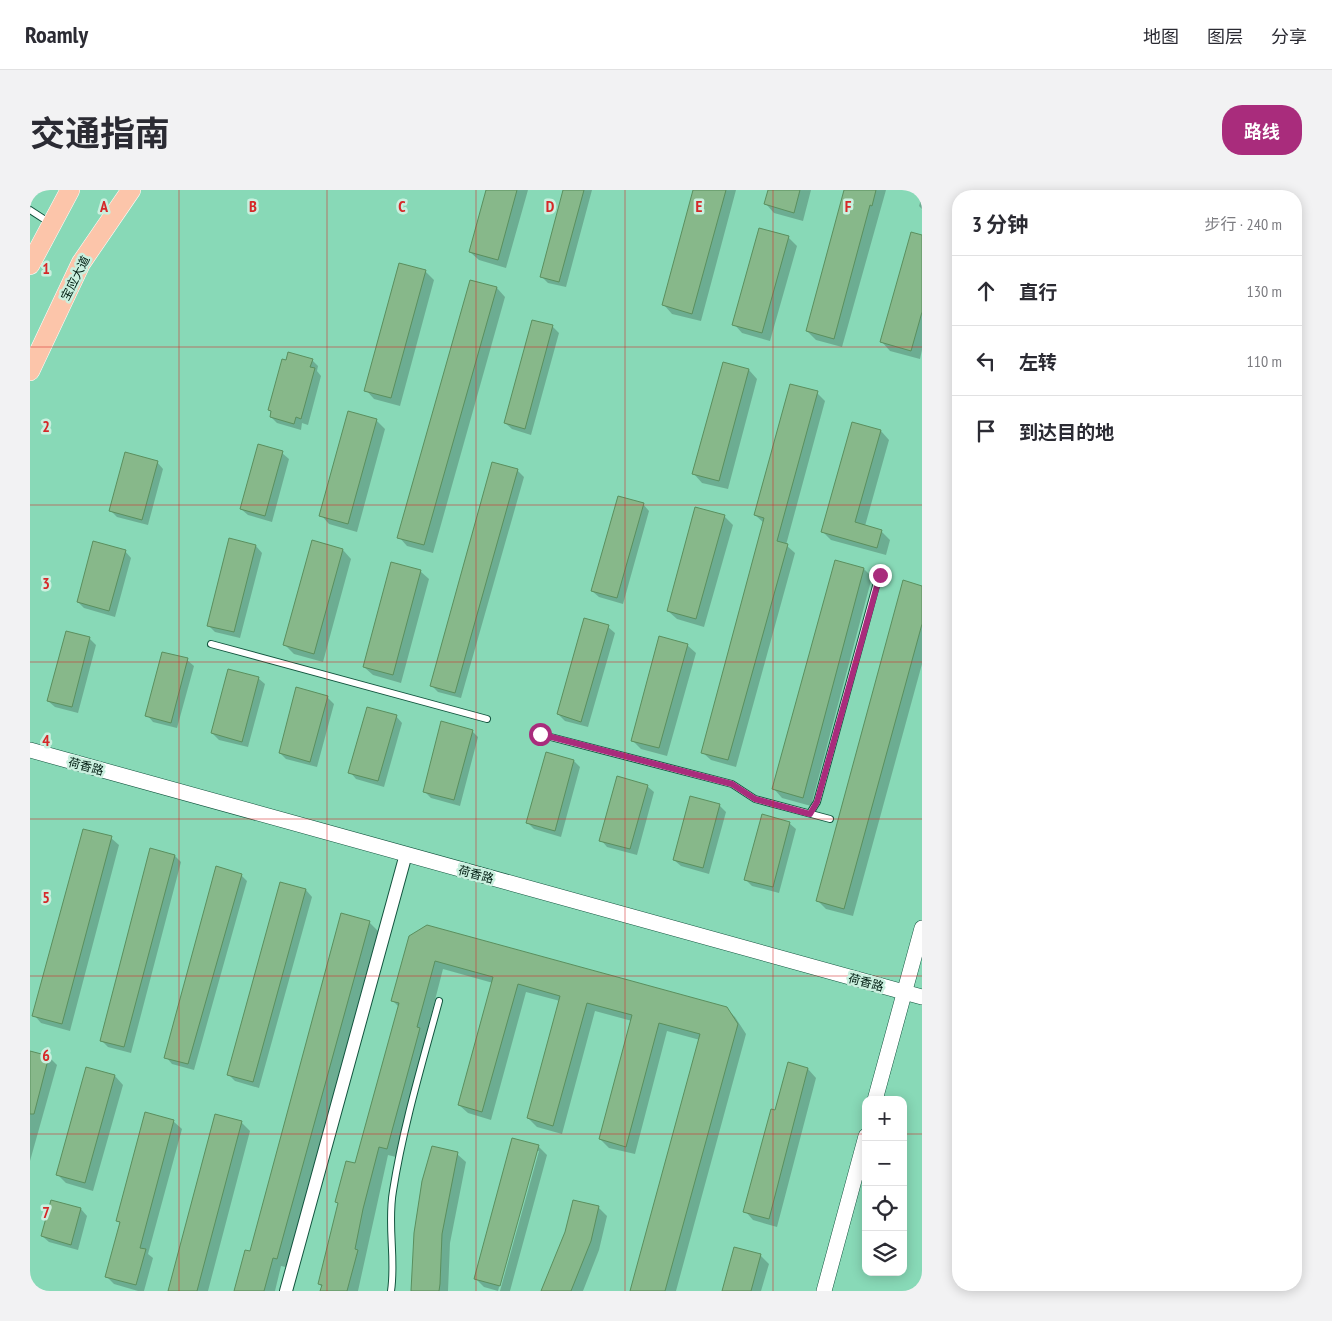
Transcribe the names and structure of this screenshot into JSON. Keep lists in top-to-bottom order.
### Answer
{
  "streets": {
    "main road": ["宝应大道"],
    "street": ["荷香路"]
  },
  "page": {
    "header": "Roamly",
    "nav": ["地图", "图层", "分享"],
    "title": "交通指南",
    "buttons": "路线",
    "heading": ["3 分钟", "步行 · 240 m"],
    "list": [
      ["直行", "130 m"],
      ["左转", "110 m"],
      "到达目的地"
    ],
    "map_buttons": ["+", "−"]
  },
  "grid": {
    "columns": [
      "A",
      "B",
      "C",
      "D",
      "E",
      "F"
    ],
    "rows": [
      "1",
      "2",
      "3",
      "4",
      "5",
      "6",
      "7"
    ]
  }
}
